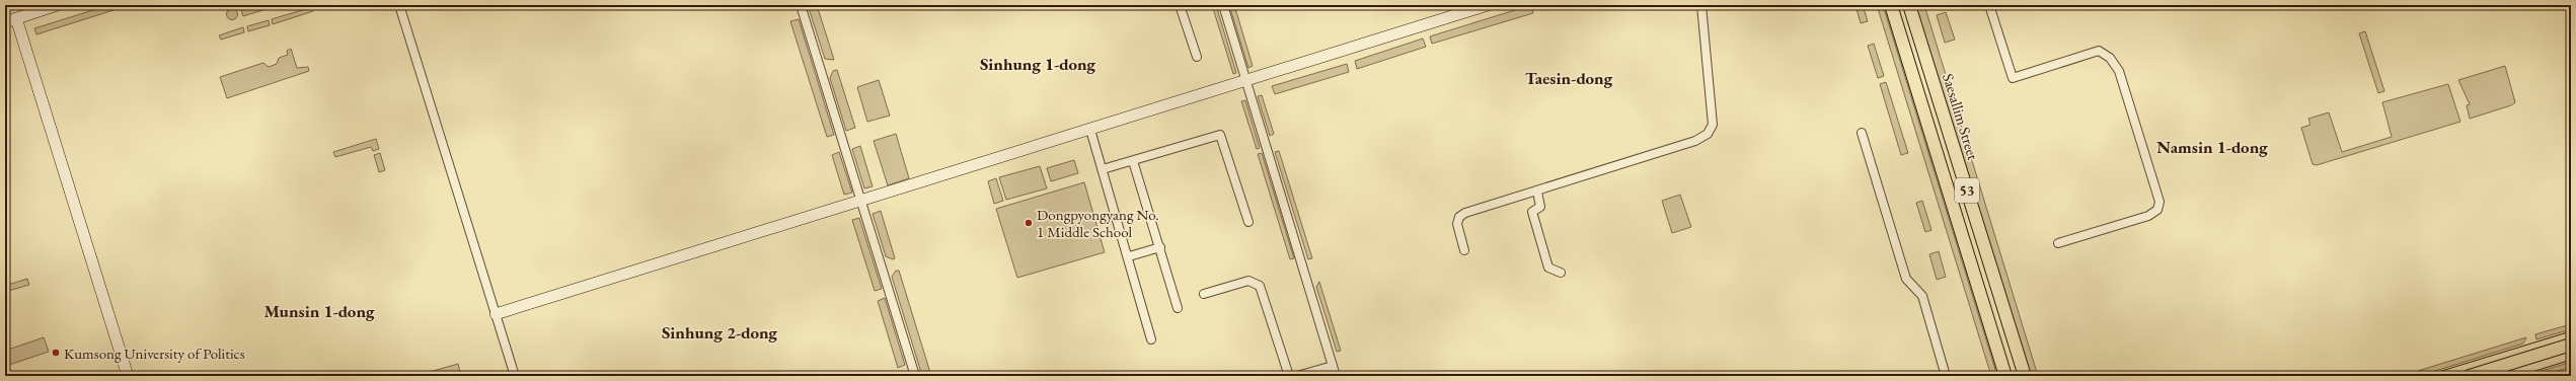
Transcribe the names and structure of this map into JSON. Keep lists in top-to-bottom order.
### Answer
{
  "streets": {
    "main road": ["Saesallim Street", "53"]
  },
  "districts": [
    "Sinhung 1-dong",
    "Taesin-dong",
    "Namsin 1-dong",
    "Munsin 1-dong",
    "Sinhung 2-dong"
  ],
  "places": ["Dongpyongyang No. 1 Middle School", "Kumsong University of Politics"]
}
